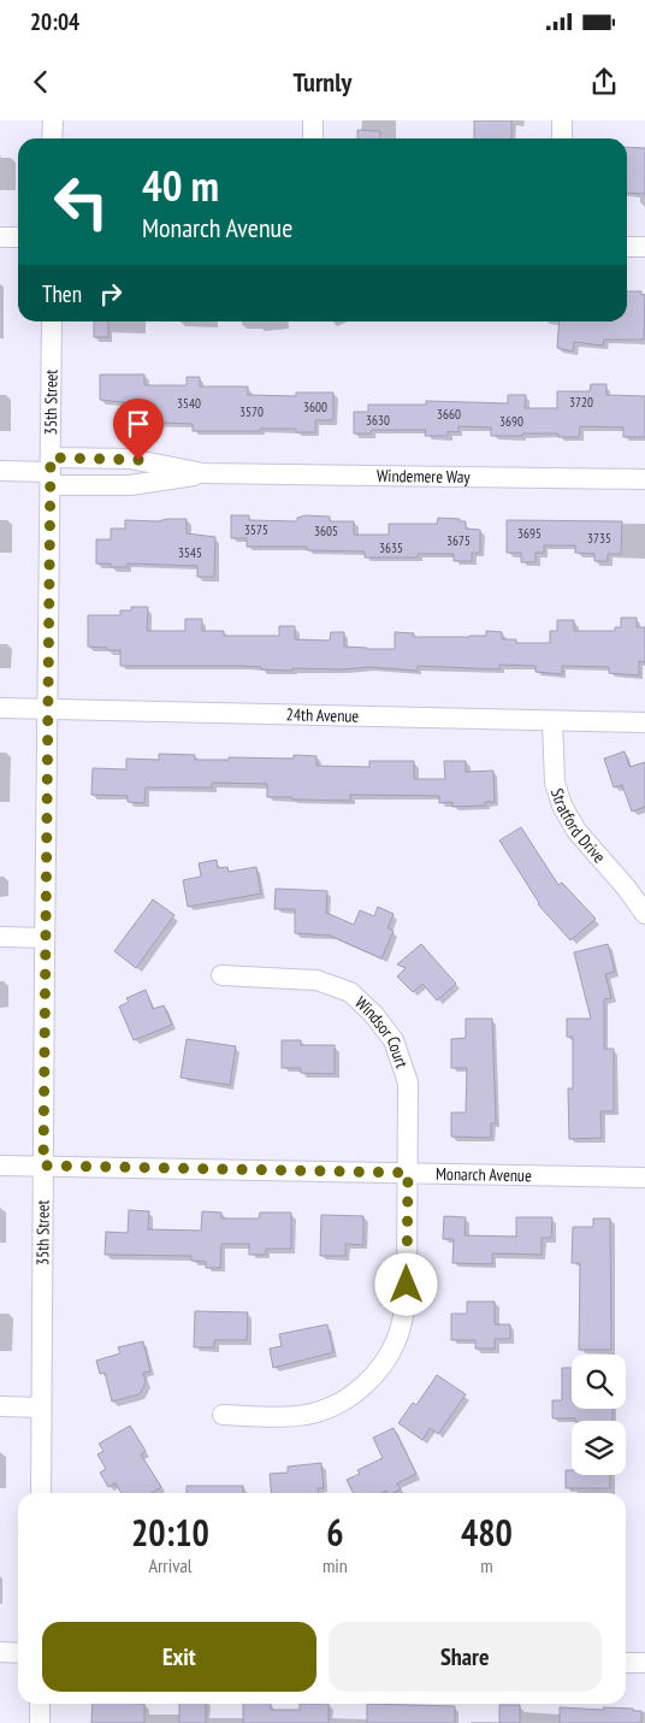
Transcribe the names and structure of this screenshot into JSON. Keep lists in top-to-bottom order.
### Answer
{
  "streets": {
    "street": [
      "35th Street",
      "Windemere Way",
      "24th Avenue",
      "Stratford Drive",
      "Windsor Court",
      "Monarch Avenue"
    ]
  },
  "crossings": [
    ["35th Street", "Windemere Way"],
    ["35th Street", "24th Avenue"],
    ["35th Street", "Monarch Avenue"],
    ["24th Avenue", "Stratford Drive"],
    ["Windsor Court", "Monarch Avenue"]
  ],
  "house_numbers": [
    "3720",
    "3540",
    "3600",
    "3570",
    "3660",
    "3630",
    "3690",
    "3575",
    "3605",
    "3695",
    "3735",
    "3675",
    "3635",
    "3545"
  ],
  "page": {
    "status": "20:04",
    "header": "Turnly",
    "turn": ["40 m", "Monarch Avenue"],
    "then": "Then",
    "eta": [
      "20:10",
      "Arrival",
      "6",
      "min",
      "480",
      "m"
    ],
    "buttons": ["Exit", "Share"]
  }
}
